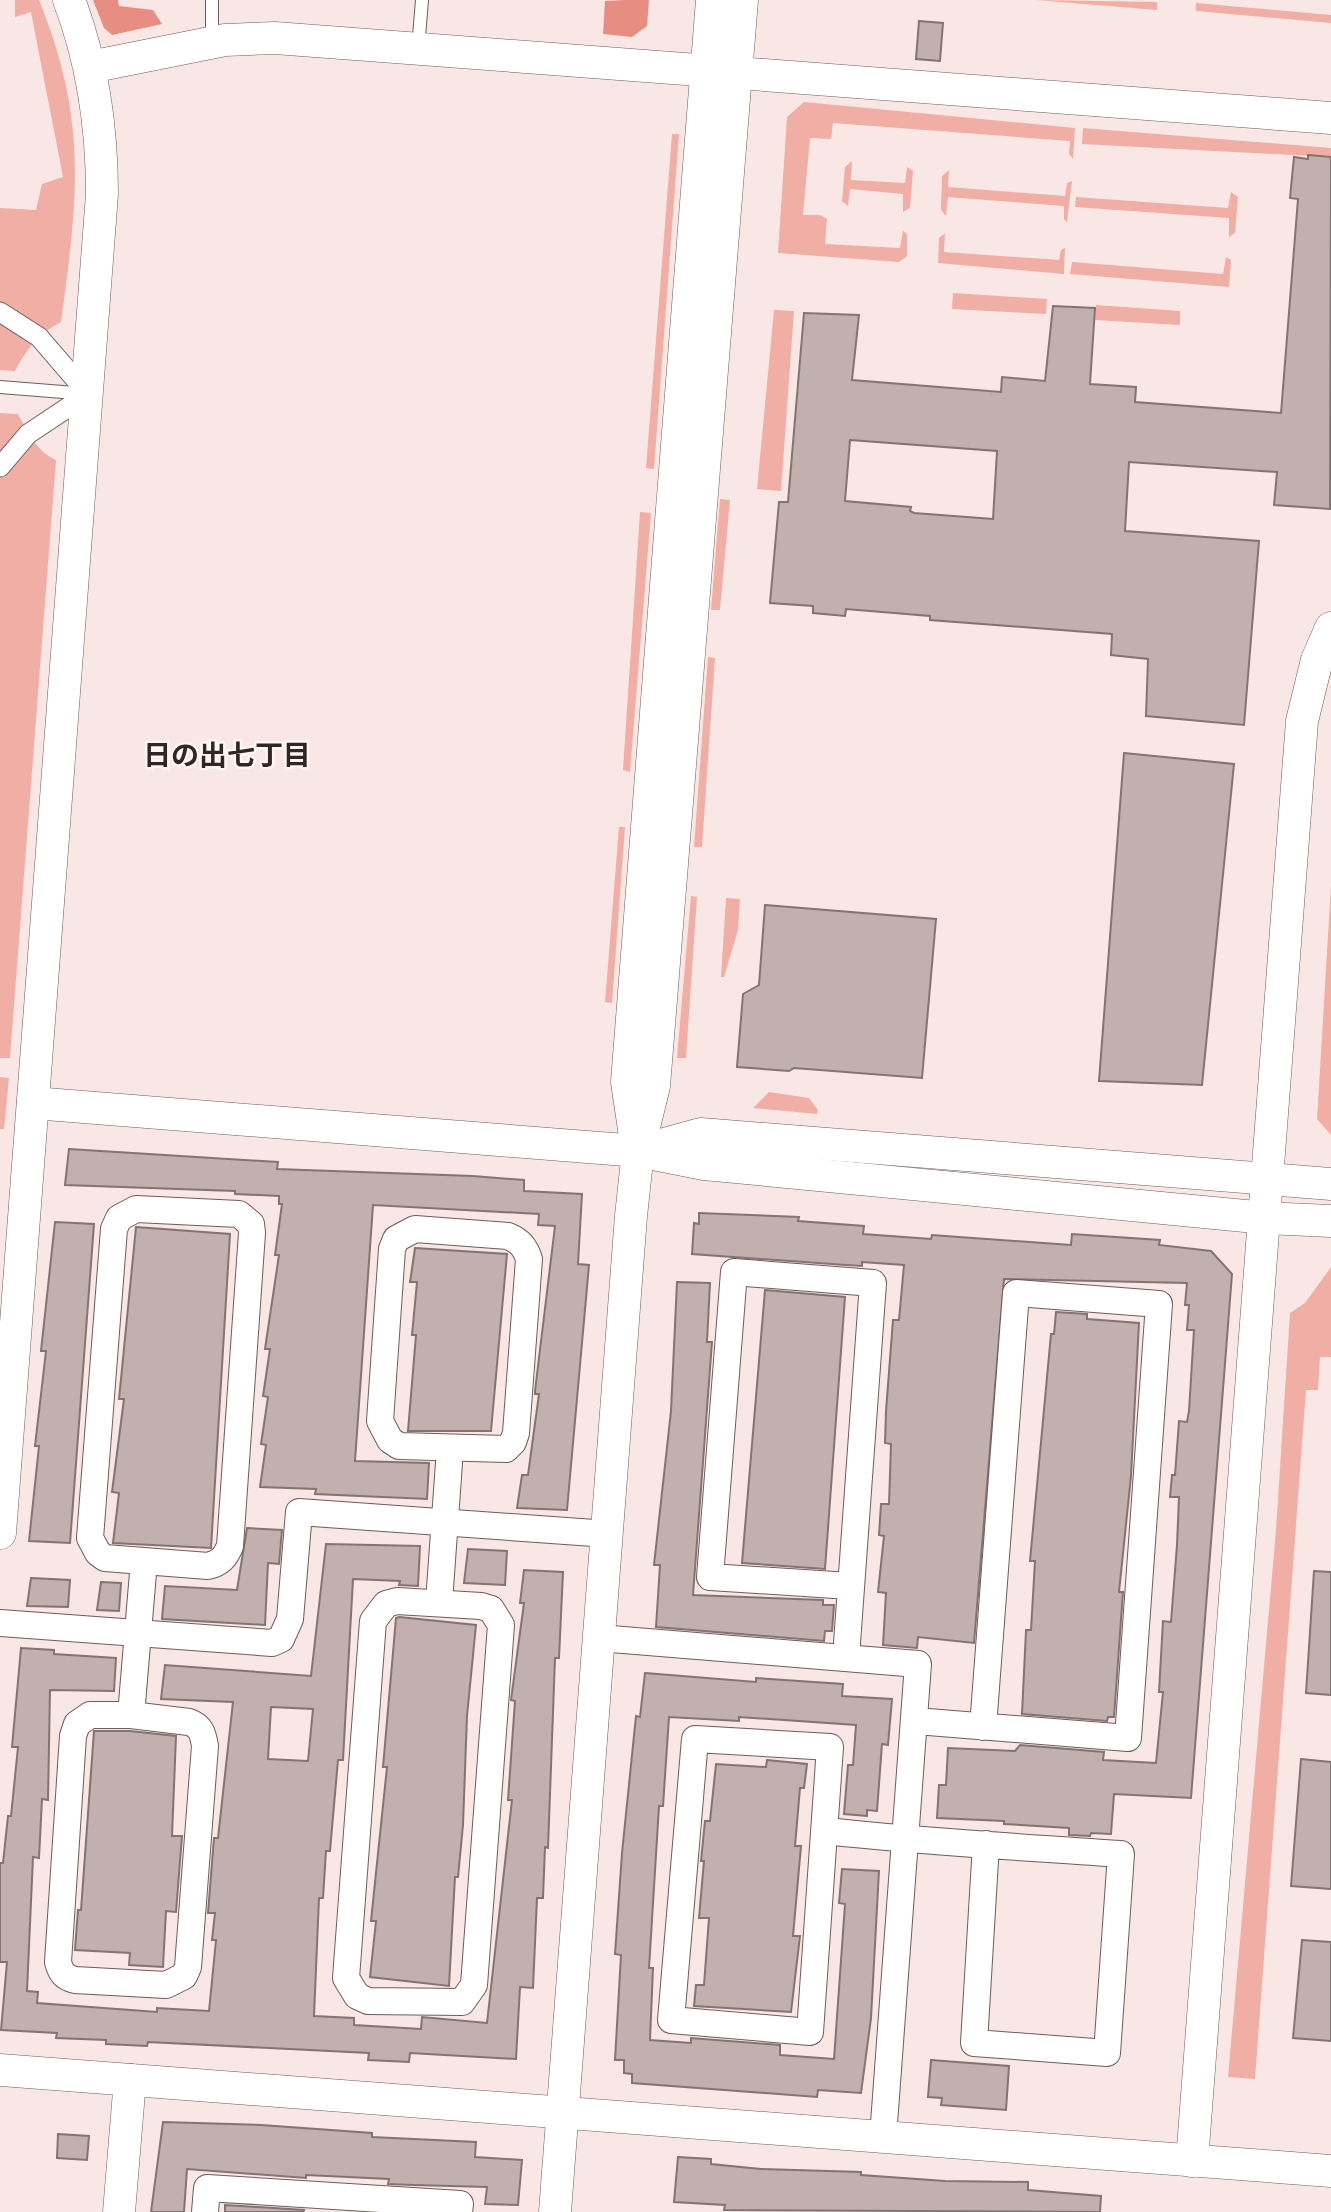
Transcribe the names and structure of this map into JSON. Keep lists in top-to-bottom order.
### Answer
{
  "districts": ["日の出七丁目"]
}
